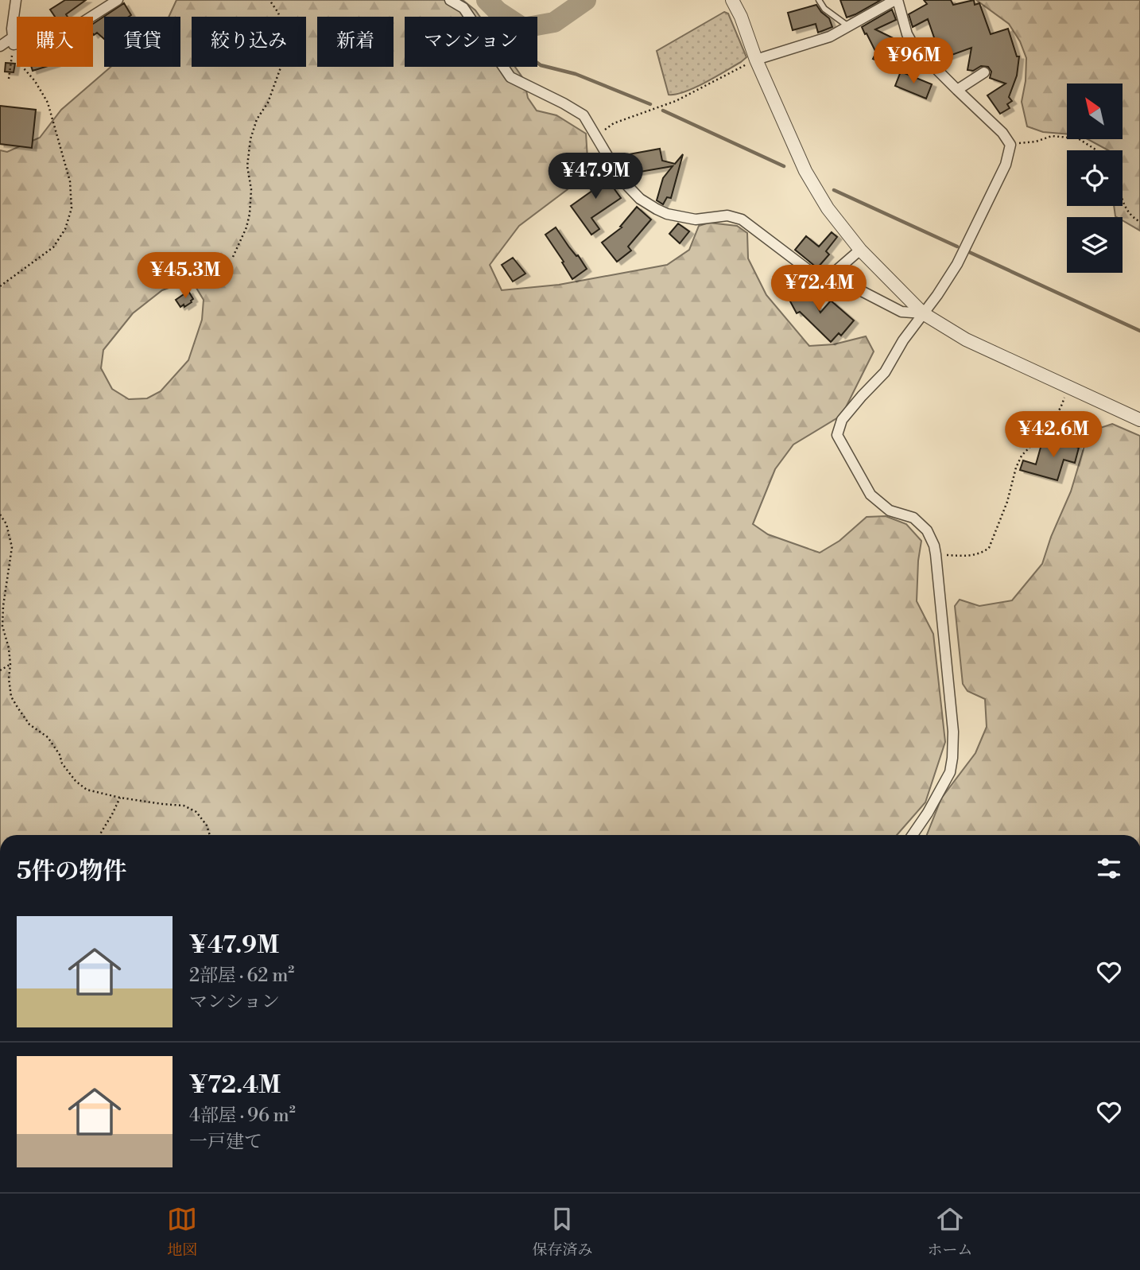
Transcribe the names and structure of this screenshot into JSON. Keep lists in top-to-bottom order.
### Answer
{
  "north": "top left",
  "page": {
    "chip": [
      "購入",
      "賃貸",
      "絞り込み",
      "新着",
      "マンション"
    ],
    "price": [
      "¥96M",
      "¥47.9M",
      "¥45.3M",
      "¥72.4M",
      "¥42.6M"
    ],
    "heading": "5件の物件",
    "list": [
      {
        "name": "¥47.9M",
        "note": "2部屋 · 62 m² · マンション"
      },
      {
        "name": "¥72.4M",
        "note": "4部屋 · 96 m² · 一戸建て"
      }
    ],
    "tabs": ["地図", "保存済み", "ホーム"]
  }
}
